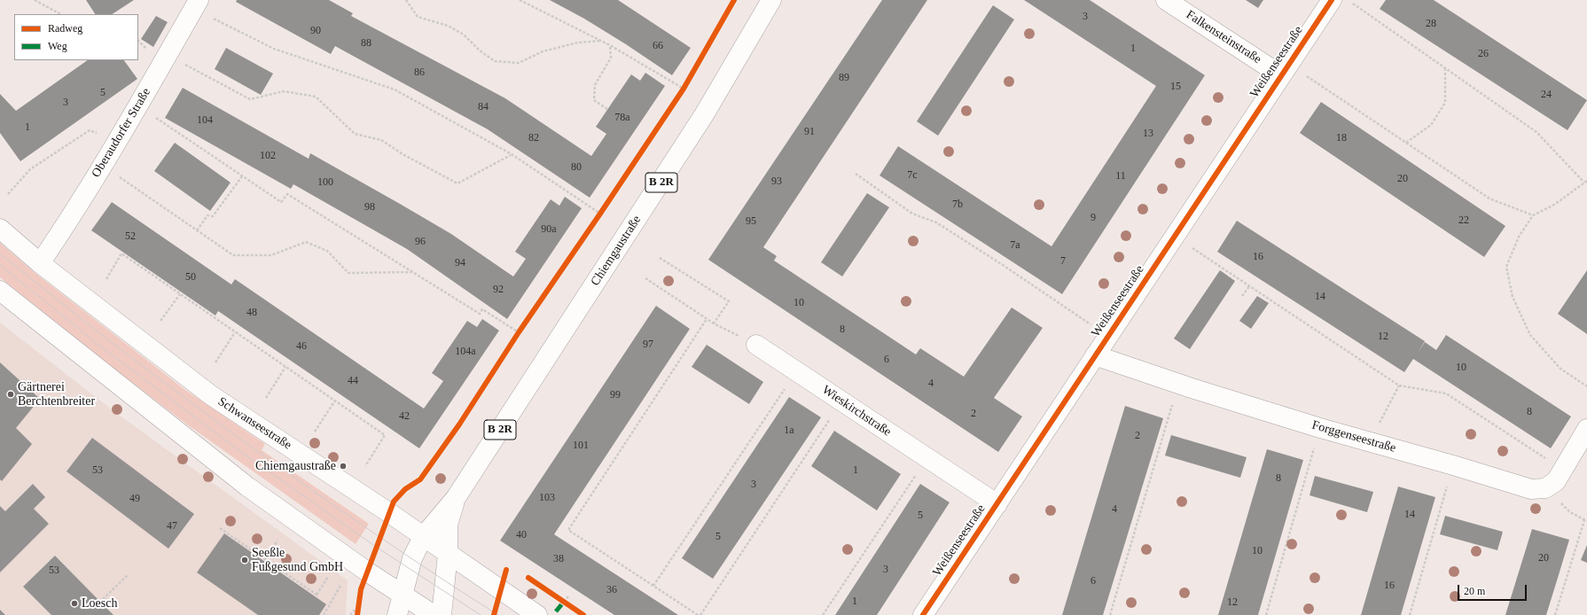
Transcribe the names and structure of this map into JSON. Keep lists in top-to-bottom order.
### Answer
{
  "streets": {
    "main road": [
      "Falkensteinstraße",
      "Weißenseestraße",
      "Oberaudorfer Straße",
      "B 2R",
      "Chiemgaustraße",
      "Wieskirchstraße",
      "Schwanseestraße",
      "Forggenseestraße"
    ]
  },
  "crossings": [
    ["Falkensteinstraße", "Weißenseestraße"],
    ["Weißenseestraße", "Wieskirchstraße"],
    ["Weißenseestraße", "Forggenseestraße"],
    ["Oberaudorfer Straße", "Schwanseestraße"],
    ["Chiemgaustraße", "Schwanseestraße"]
  ],
  "places": [
    "Gärtnerei Berchtenbreiter",
    "Chiemgaustraße",
    "Seeßle Fußgesund GmbH",
    "Loesch"
  ],
  "house_numbers": [
    "3",
    "28",
    "90",
    "88",
    "66",
    "1",
    "26",
    "86",
    "89",
    "15",
    "5",
    "24",
    "3",
    "84",
    "78a",
    "104",
    "1",
    "91",
    "13",
    "82",
    "18",
    "102",
    "80",
    "7c",
    "11",
    "20",
    "93",
    "100",
    "7b",
    "98",
    "9",
    "22",
    "95",
    "90a",
    "52",
    "96",
    "7a",
    "16",
    "7",
    "94",
    "50",
    "92",
    "14",
    "10",
    "48",
    "8",
    "12",
    "97",
    "46",
    "104a",
    "6",
    "10",
    "44",
    "4",
    "99",
    "8",
    "2",
    "42",
    "1a",
    "2",
    "101",
    "53",
    "1",
    "8",
    "3",
    "103",
    "49",
    "4",
    "14",
    "5",
    "47",
    "40",
    "5",
    "10",
    "20",
    "38",
    "3",
    "53",
    "6",
    "16",
    "36",
    "1",
    "12"
  ],
  "legend": ["Radweg", "Weg"],
  "scale_bar": "20 m"
}
